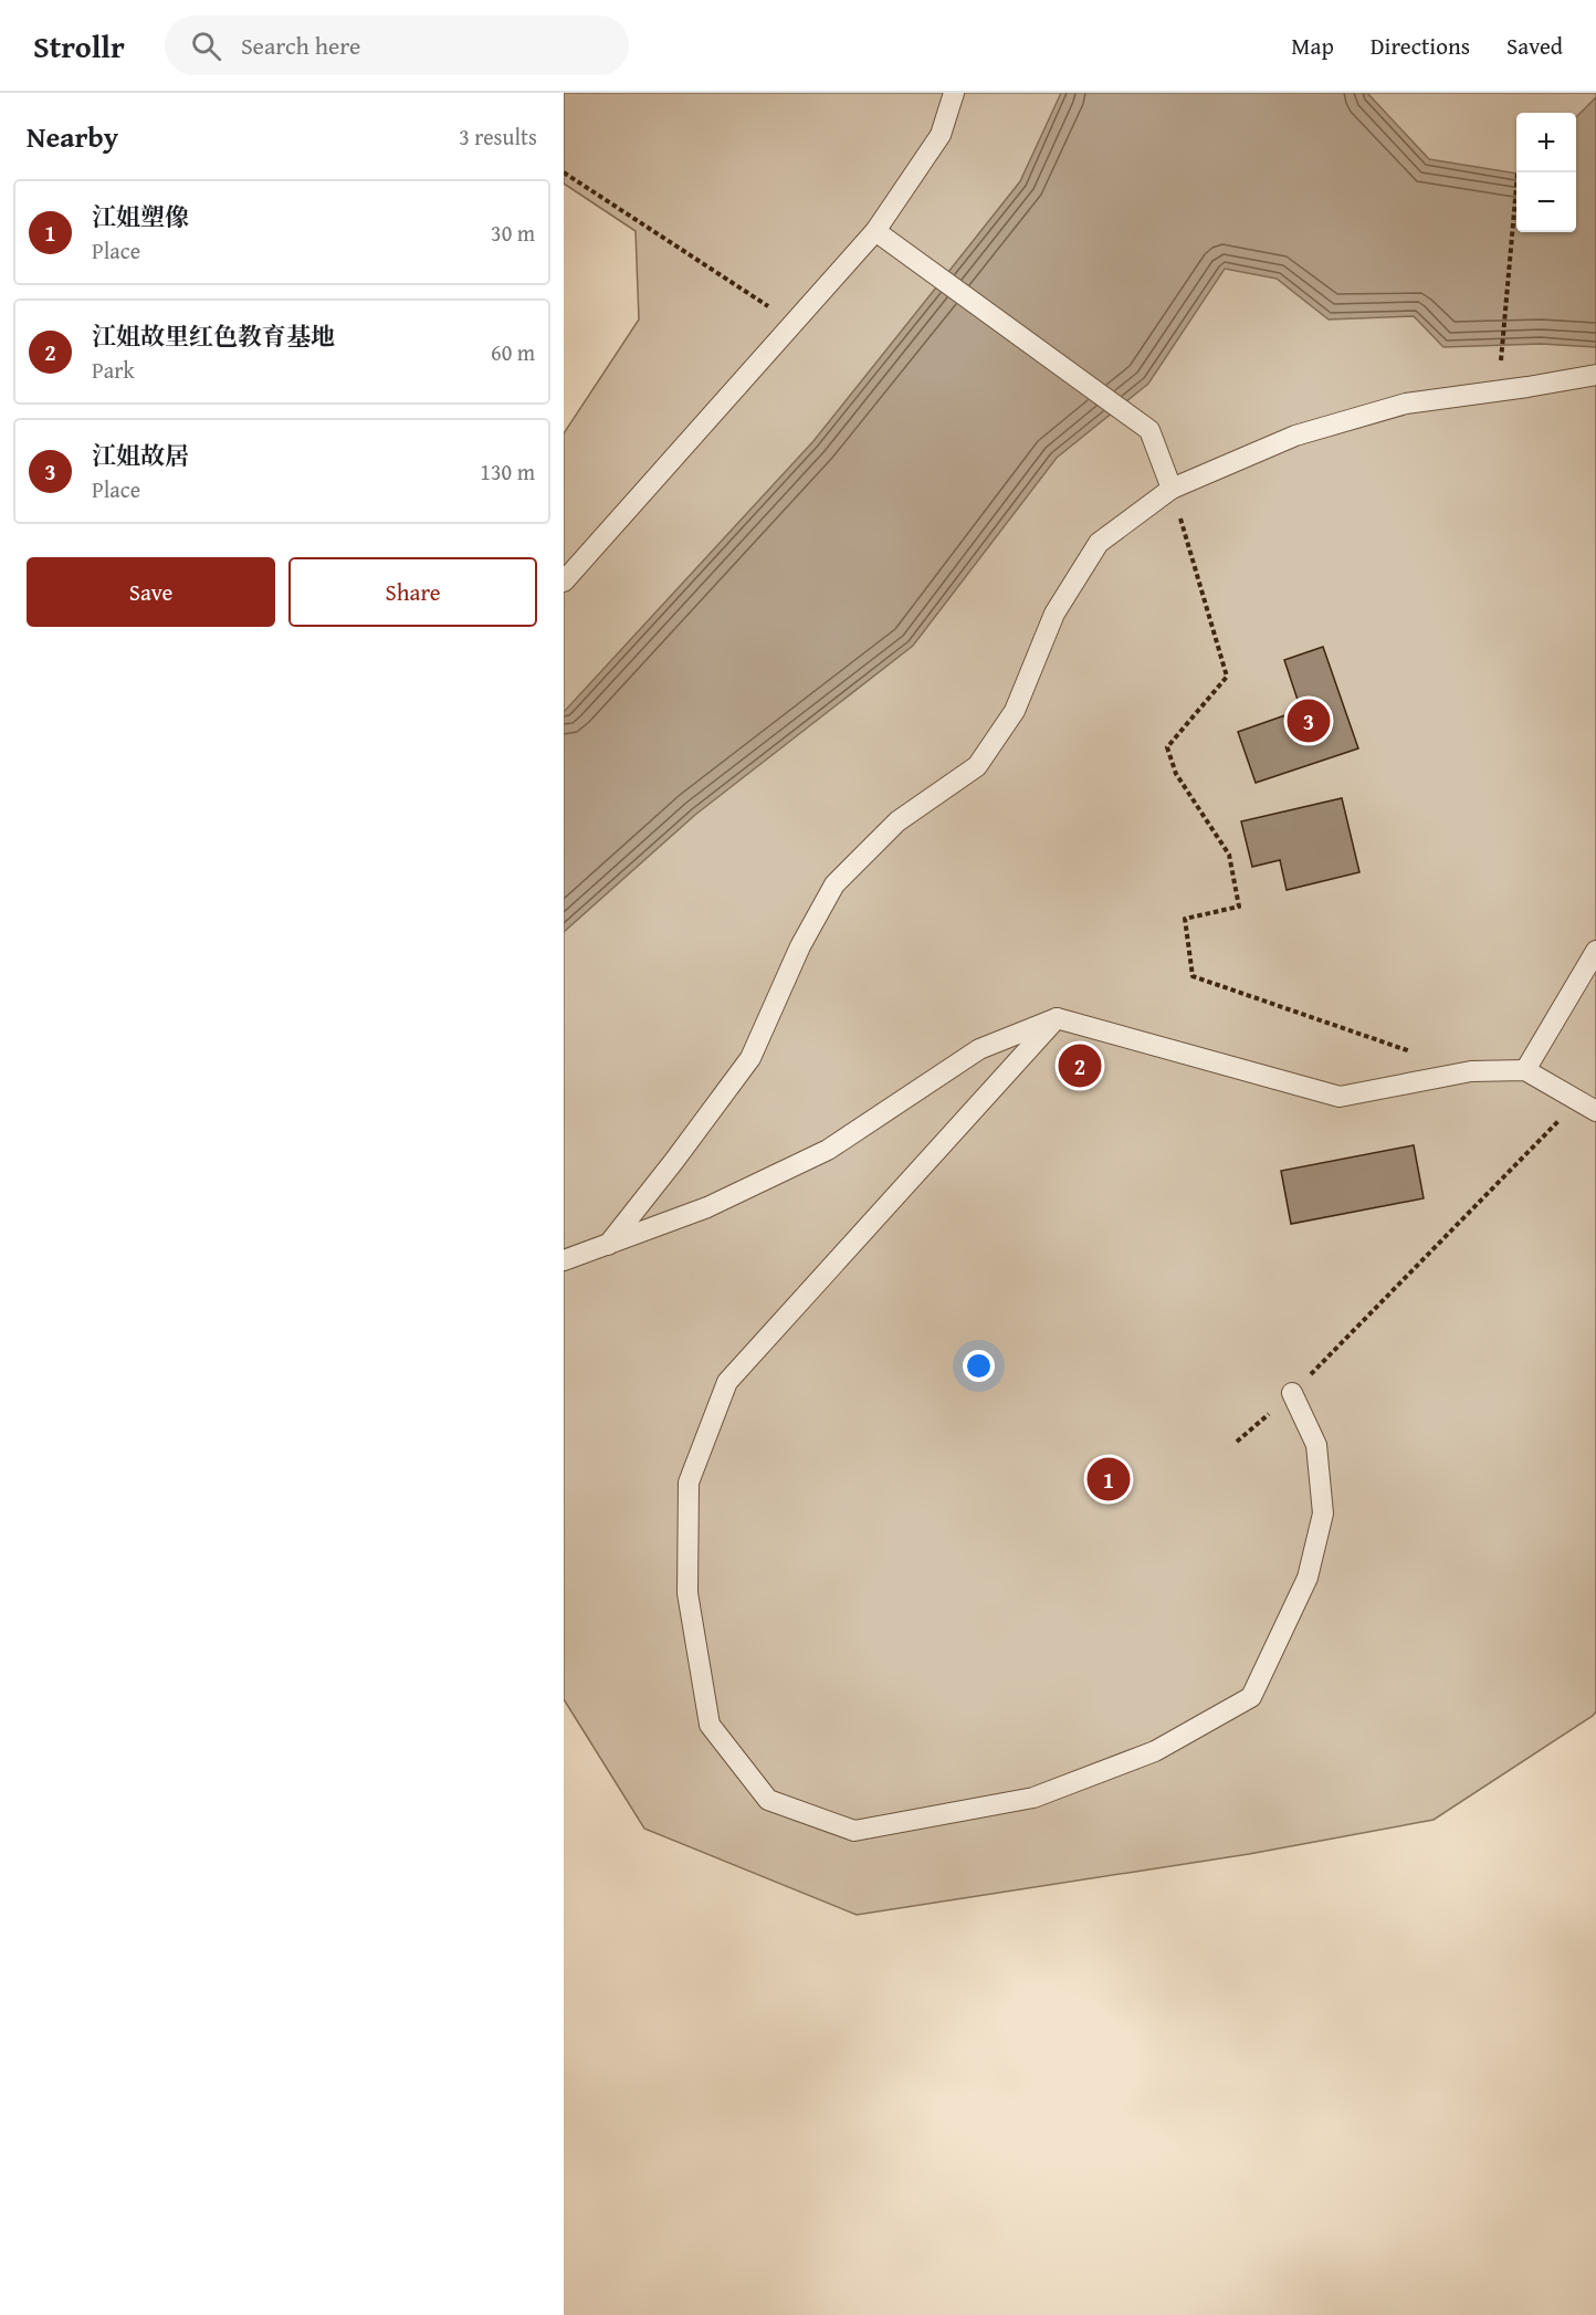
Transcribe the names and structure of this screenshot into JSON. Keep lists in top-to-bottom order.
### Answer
{
  "page": {
    "header": "Strollr",
    "search": "Search here",
    "nav": ["Map", "Directions", "Saved"],
    "heading": ["Nearby", "3 results"],
    "map_buttons": ["+", "−"],
    "list": [
      {
        "mark": "1",
        "name": "江姐塑像",
        "note": "Place",
        "value": "30 m"
      },
      {
        "mark": "2",
        "name": "江姐故里红色教育基地",
        "note": "Park",
        "value": "60 m"
      },
      {
        "mark": "3",
        "name": "江姐故居",
        "note": "Place",
        "value": "130 m"
      }
    ],
    "buttons": ["Save", "Share"],
    "pins": ["3", "2", "1"]
  }
}
